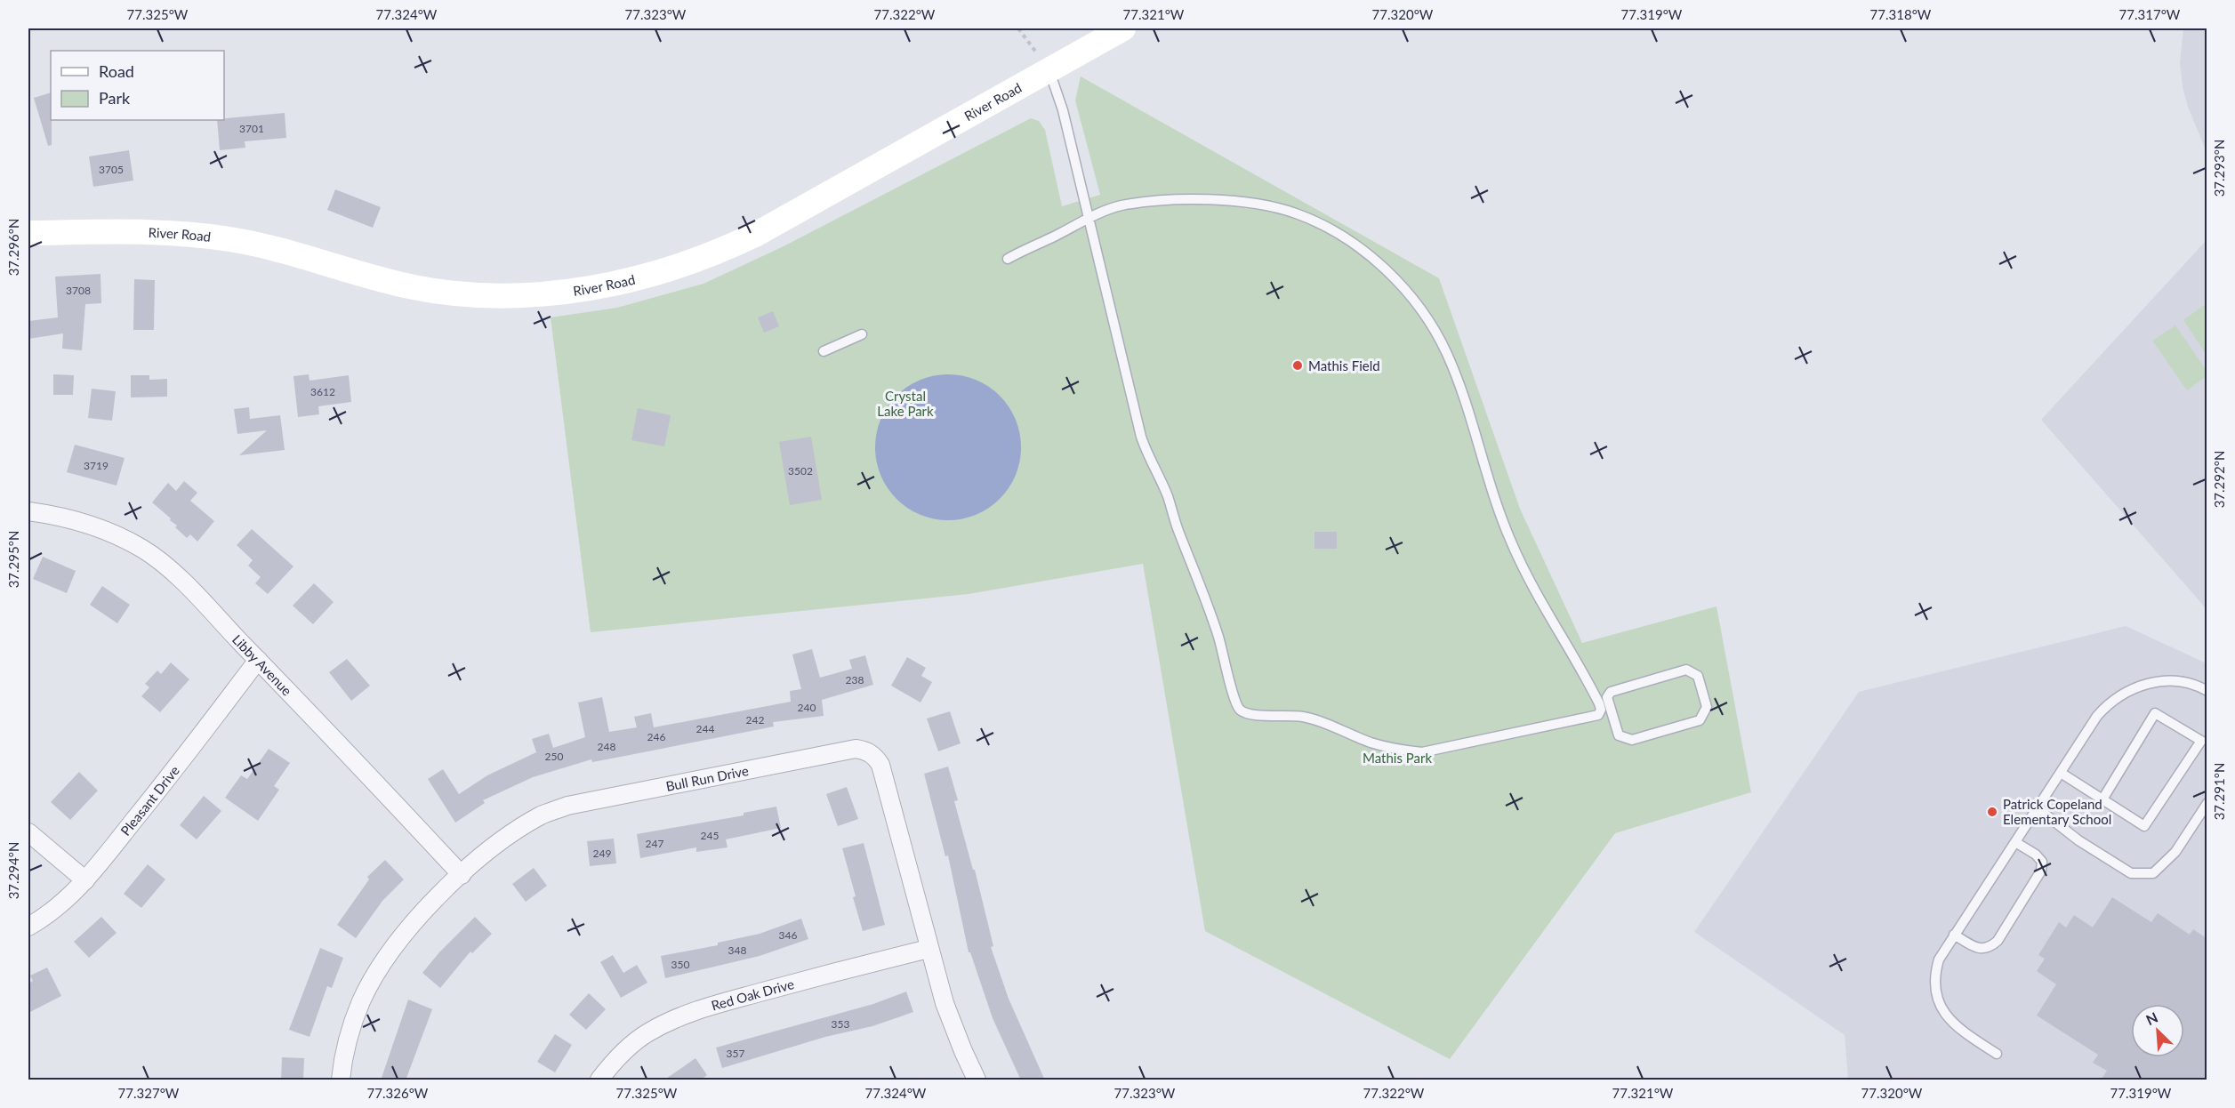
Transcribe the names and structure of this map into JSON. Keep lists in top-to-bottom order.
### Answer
{
  "streets": {
    "street": [
      "River Road",
      "Libby Avenue",
      "Bull Run Drive",
      "Pleasant Drive",
      "Red Oak Drive"
    ]
  },
  "crossings": [
    ["Libby Avenue", "Bull Run Drive"],
    ["Libby Avenue", "Pleasant Drive"],
    ["Bull Run Drive", "Red Oak Drive"]
  ],
  "parks": ["Crystal Lake Park", "Mathis Park"],
  "places": ["Mathis Field", "Patrick Copeland Elementary School"],
  "house_numbers": [
    "3701",
    "3705",
    "3708",
    "3612",
    "3719",
    "3502",
    "238",
    "240",
    "242",
    "244",
    "246",
    "248",
    "250",
    "245",
    "247",
    "249",
    "346",
    "348",
    "350",
    "353",
    "357"
  ],
  "legend": ["Road", "Park"],
  "north": "top left",
  "coordinates": [
    "77.325°W",
    "77.324°W",
    "77.323°W",
    "77.322°W",
    "77.321°W",
    "77.320°W",
    "77.319°W",
    "77.318°W",
    "77.317°W",
    "37.293°N",
    "37.296°N",
    "37.292°N",
    "37.295°N",
    "37.291°N",
    "37.294°N",
    "77.327°W",
    "77.326°W"
  ]
}
